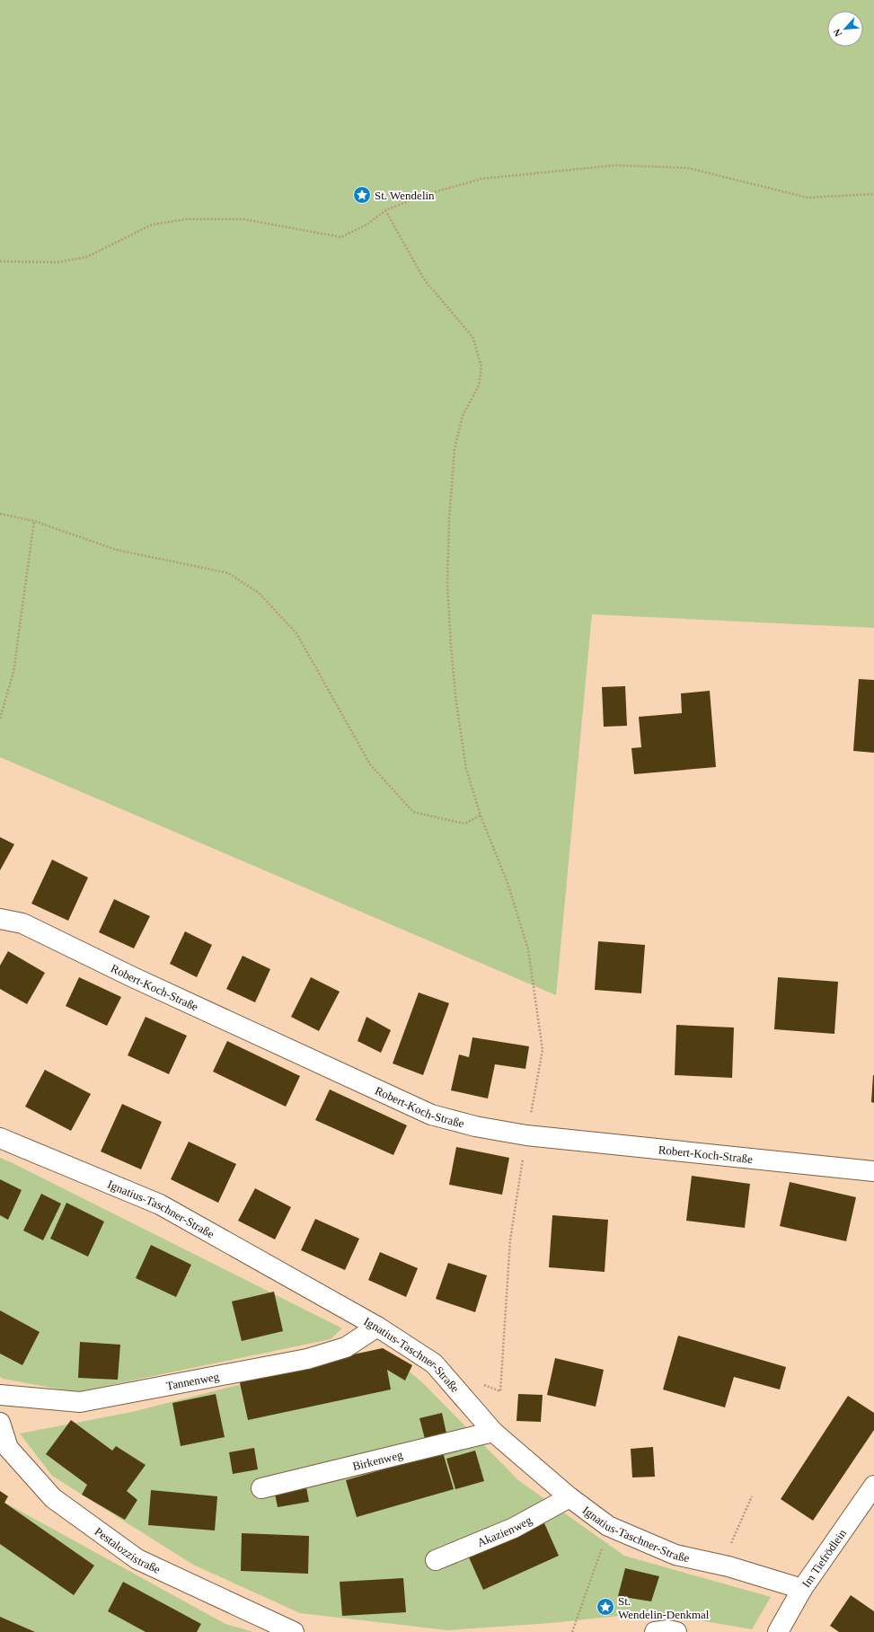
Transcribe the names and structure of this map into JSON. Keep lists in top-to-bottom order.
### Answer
{
  "streets": {
    "street": [
      "Robert-Koch-Straße",
      "Ignatius-Taschner-Straße",
      "Tannenweg",
      "Birkenweg",
      "Akazienweg",
      "Pestalozzistraße",
      "Im Tiefrödlein"
    ]
  },
  "crossings": [
    ["Ignatius-Taschner-Straße", "Tannenweg"],
    ["Ignatius-Taschner-Straße", "Birkenweg"],
    ["Ignatius-Taschner-Straße", "Akazienweg"],
    ["Ignatius-Taschner-Straße", "Im Tiefrödlein"]
  ],
  "places": {
    "place": ["St. Wendelin", "St. Wendelin-Denkmal"]
  },
  "north": "bottom left"
}
